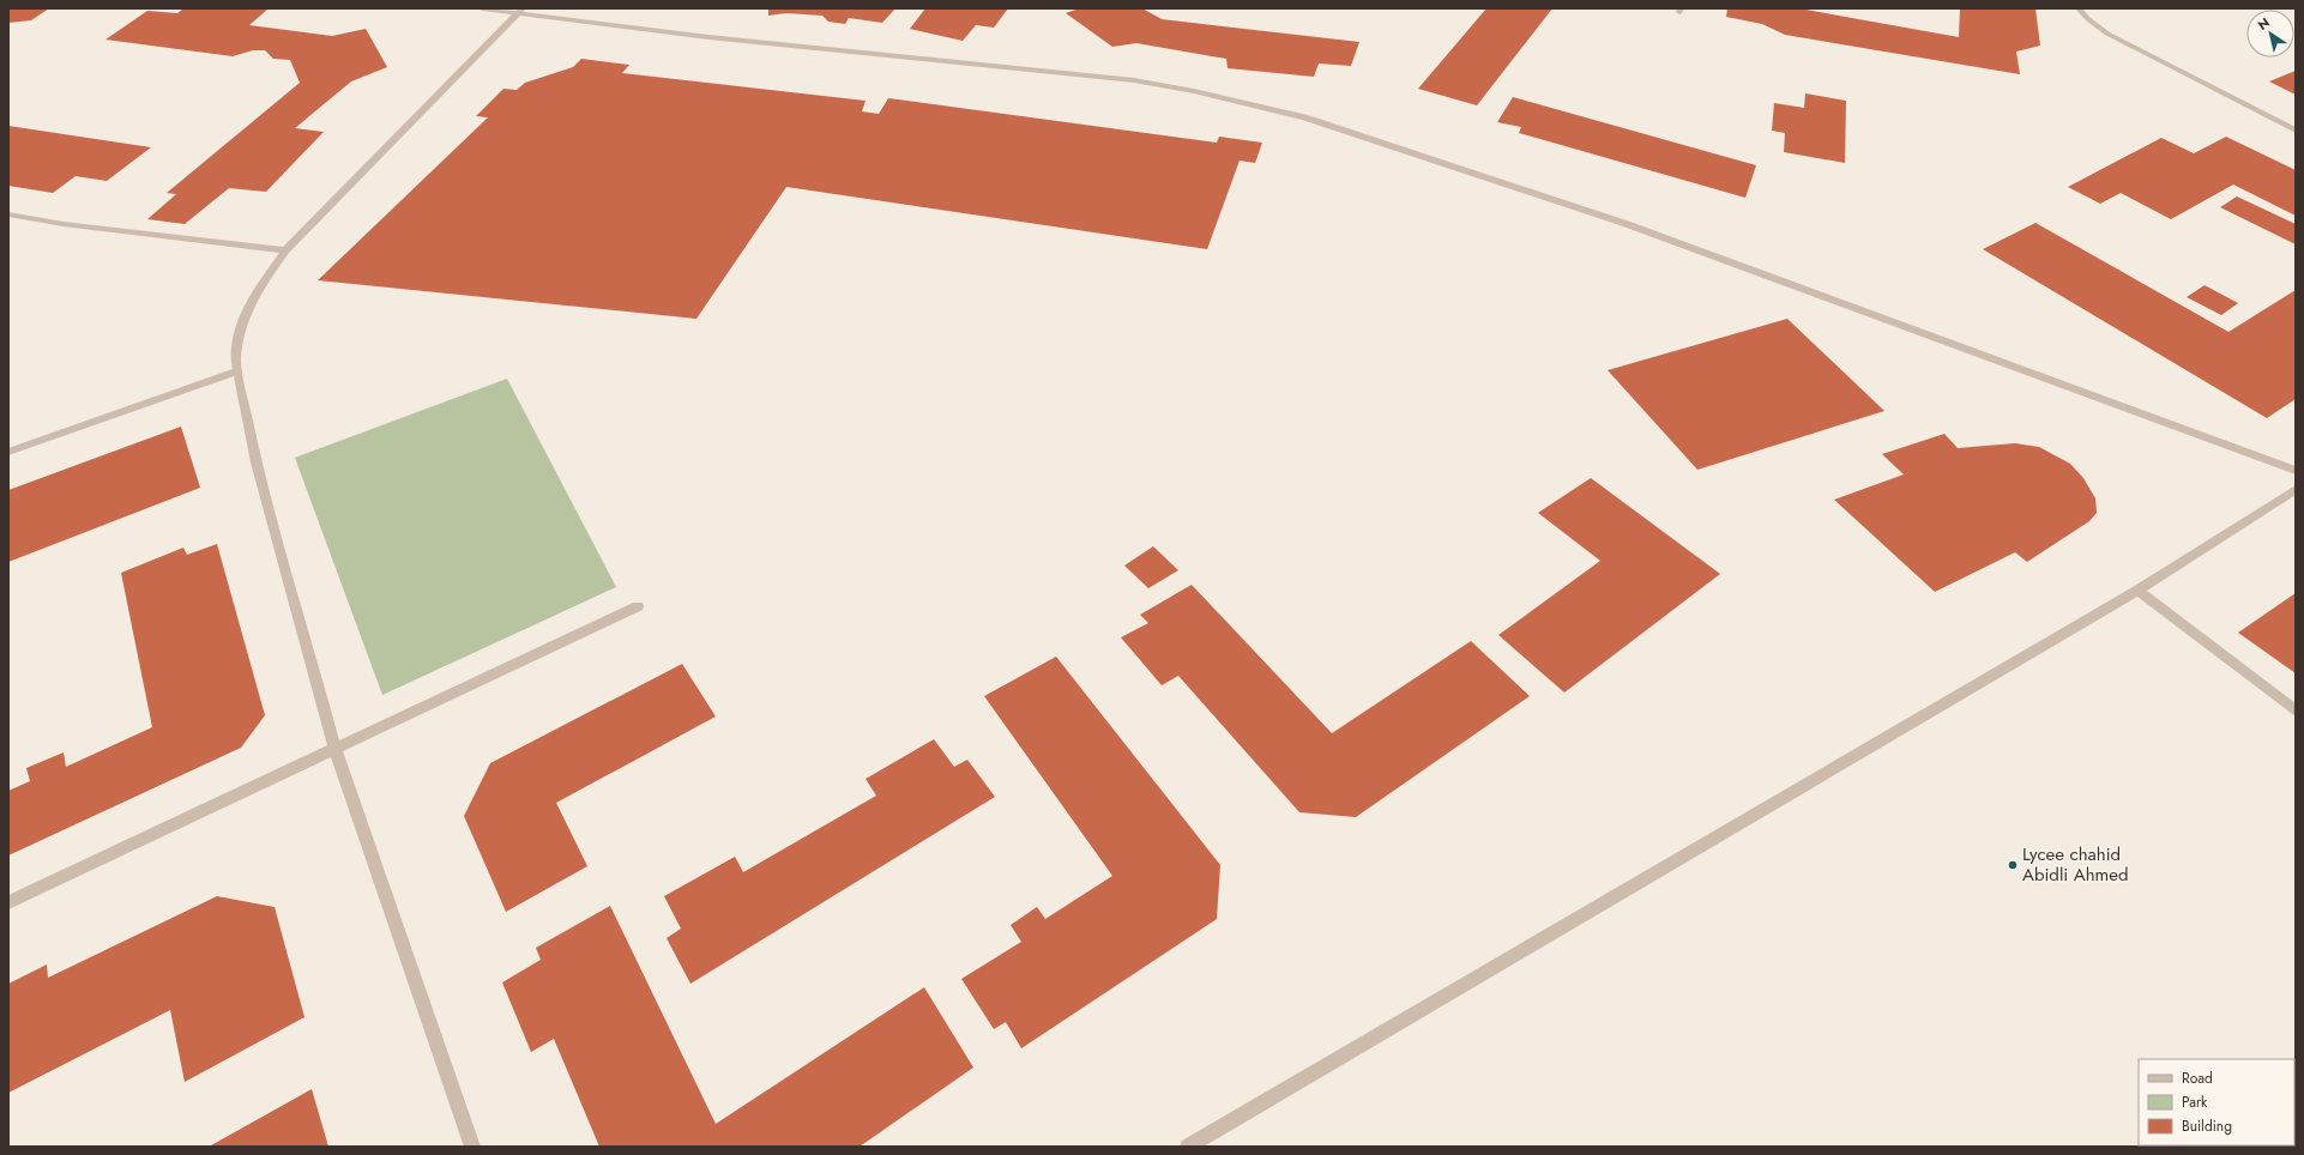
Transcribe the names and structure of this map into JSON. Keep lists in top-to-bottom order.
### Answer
{
  "places": ["Lycee chahid Abidli Ahmed"],
  "legend": ["Road", "Park", "Building"],
  "north": "top left"
}
